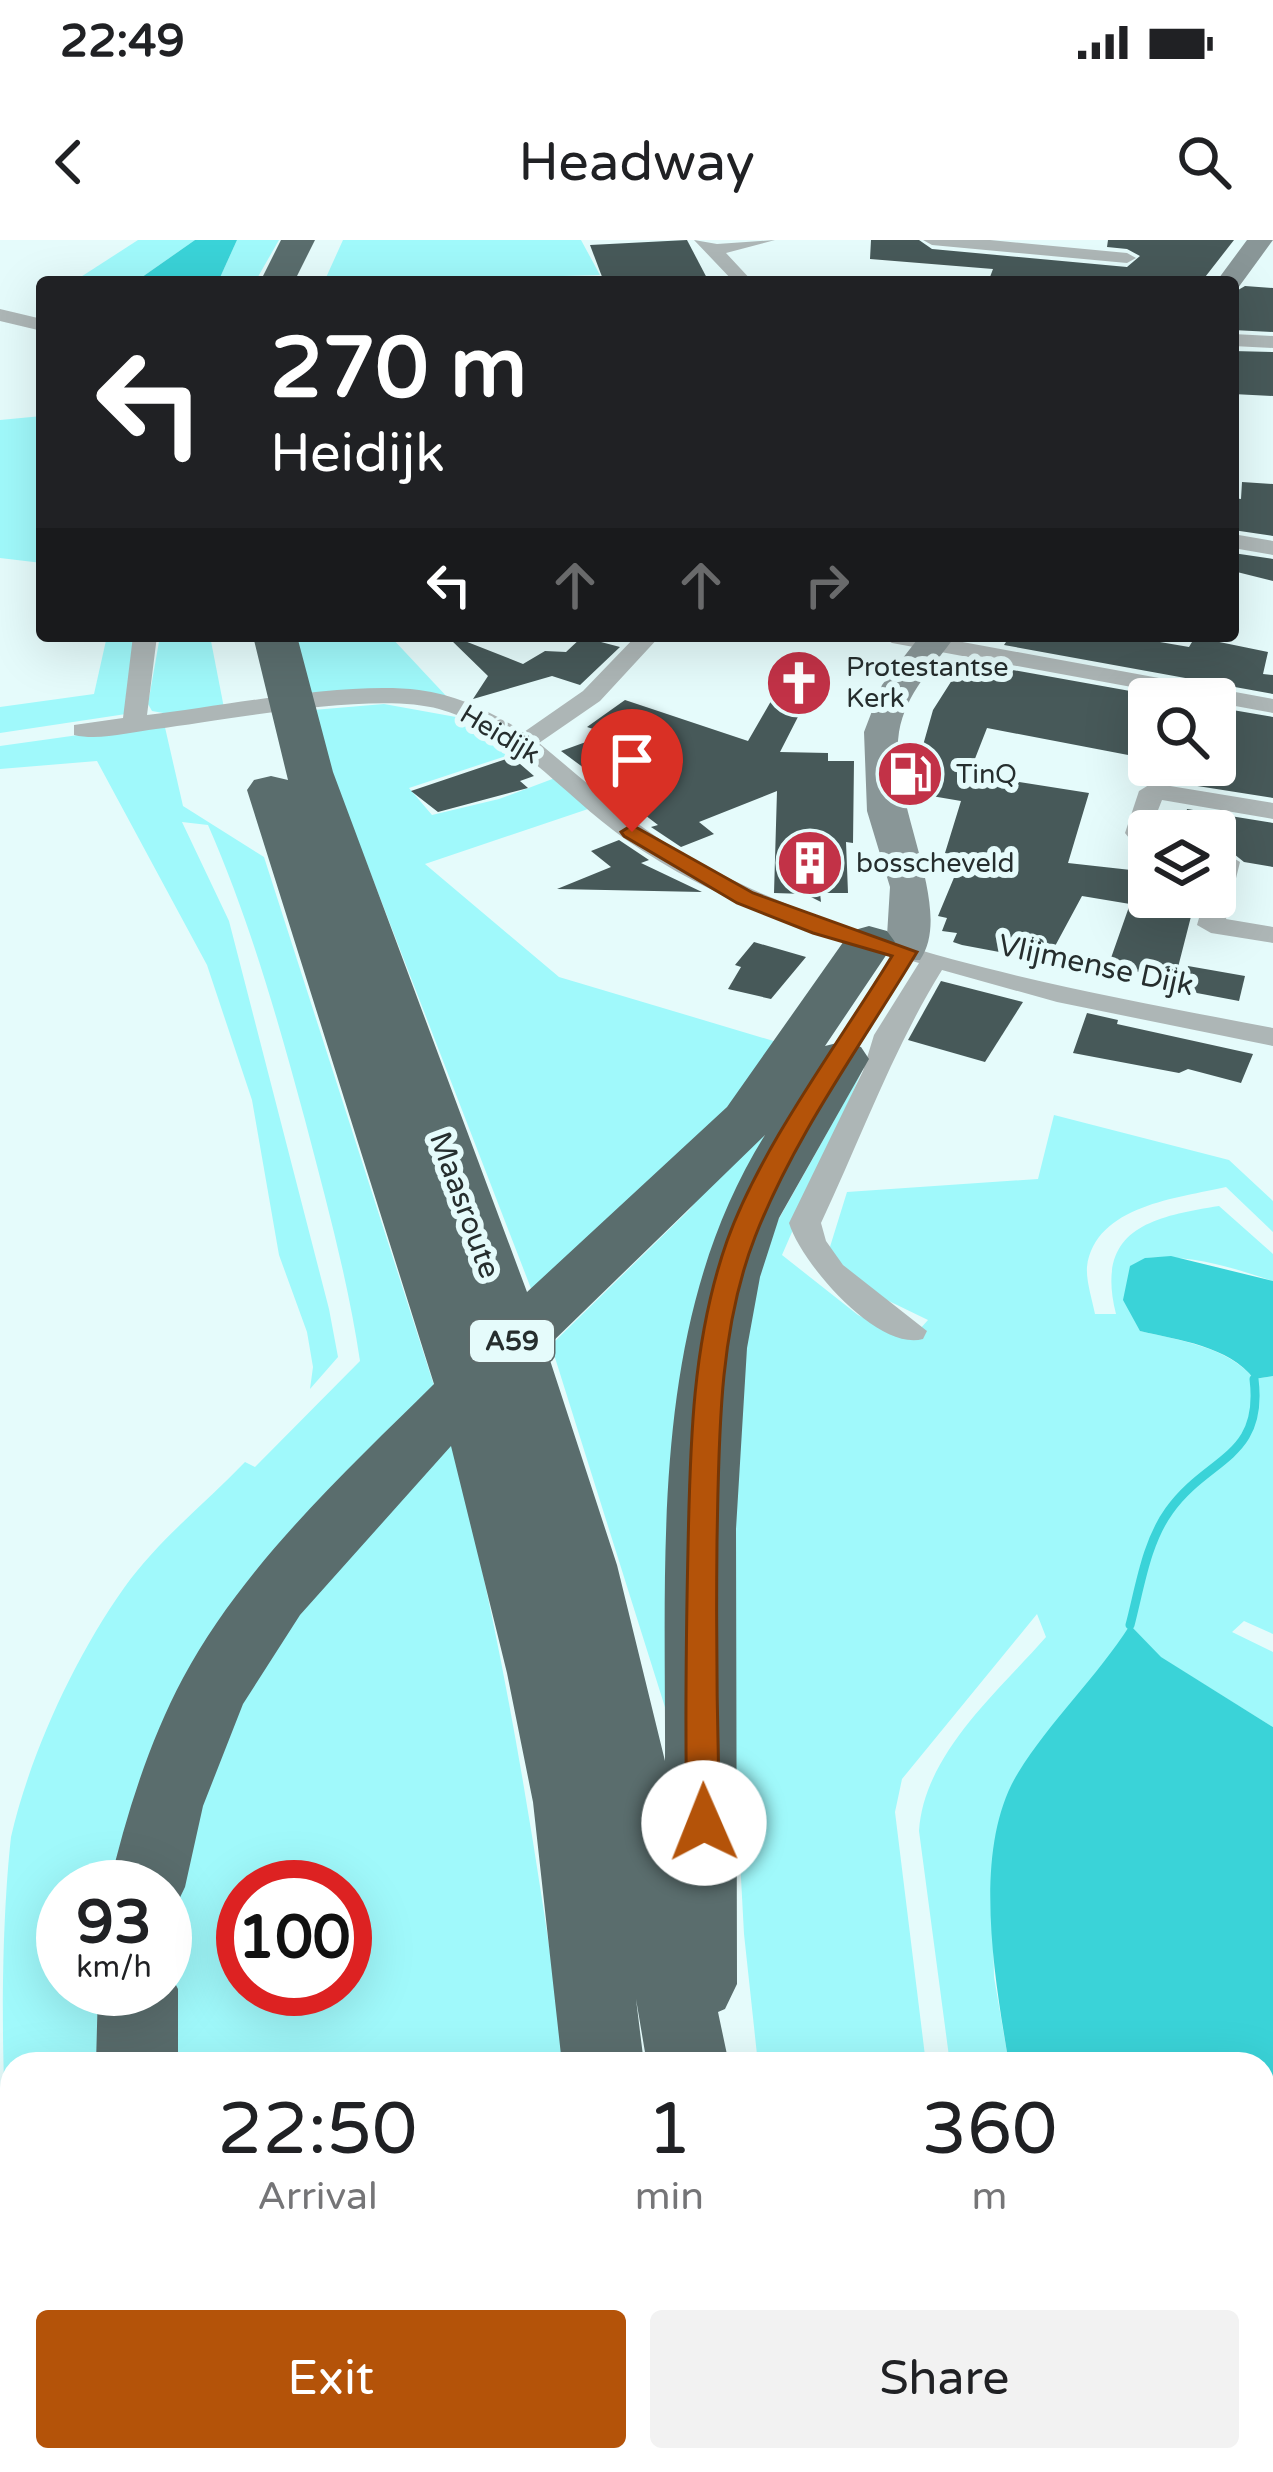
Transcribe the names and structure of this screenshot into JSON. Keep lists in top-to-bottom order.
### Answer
{
  "streets": {
    "highway": ["Maasroute", "A59"],
    "street": ["Heidijk", "Vlijmense Dijk"]
  },
  "crossings": [
    ["Heidijk", "Vlijmense Dijk"],
    ["Heidijk", "A59"],
    ["Vlijmense Dijk", "A59"]
  ],
  "places": {
    "church": ["Protestantse Kerk"],
    "fuel station": ["TinQ"],
    "building": ["bosscheveld"]
  },
  "page": {
    "status": "22:49",
    "header": "Headway",
    "turn": ["270 m", "Heidijk"],
    "speed": "93 km/h",
    "limit": "100",
    "eta": [
      "22:50",
      "Arrival",
      "1",
      "min",
      "360",
      "m"
    ],
    "buttons": ["Exit", "Share"]
  }
}
